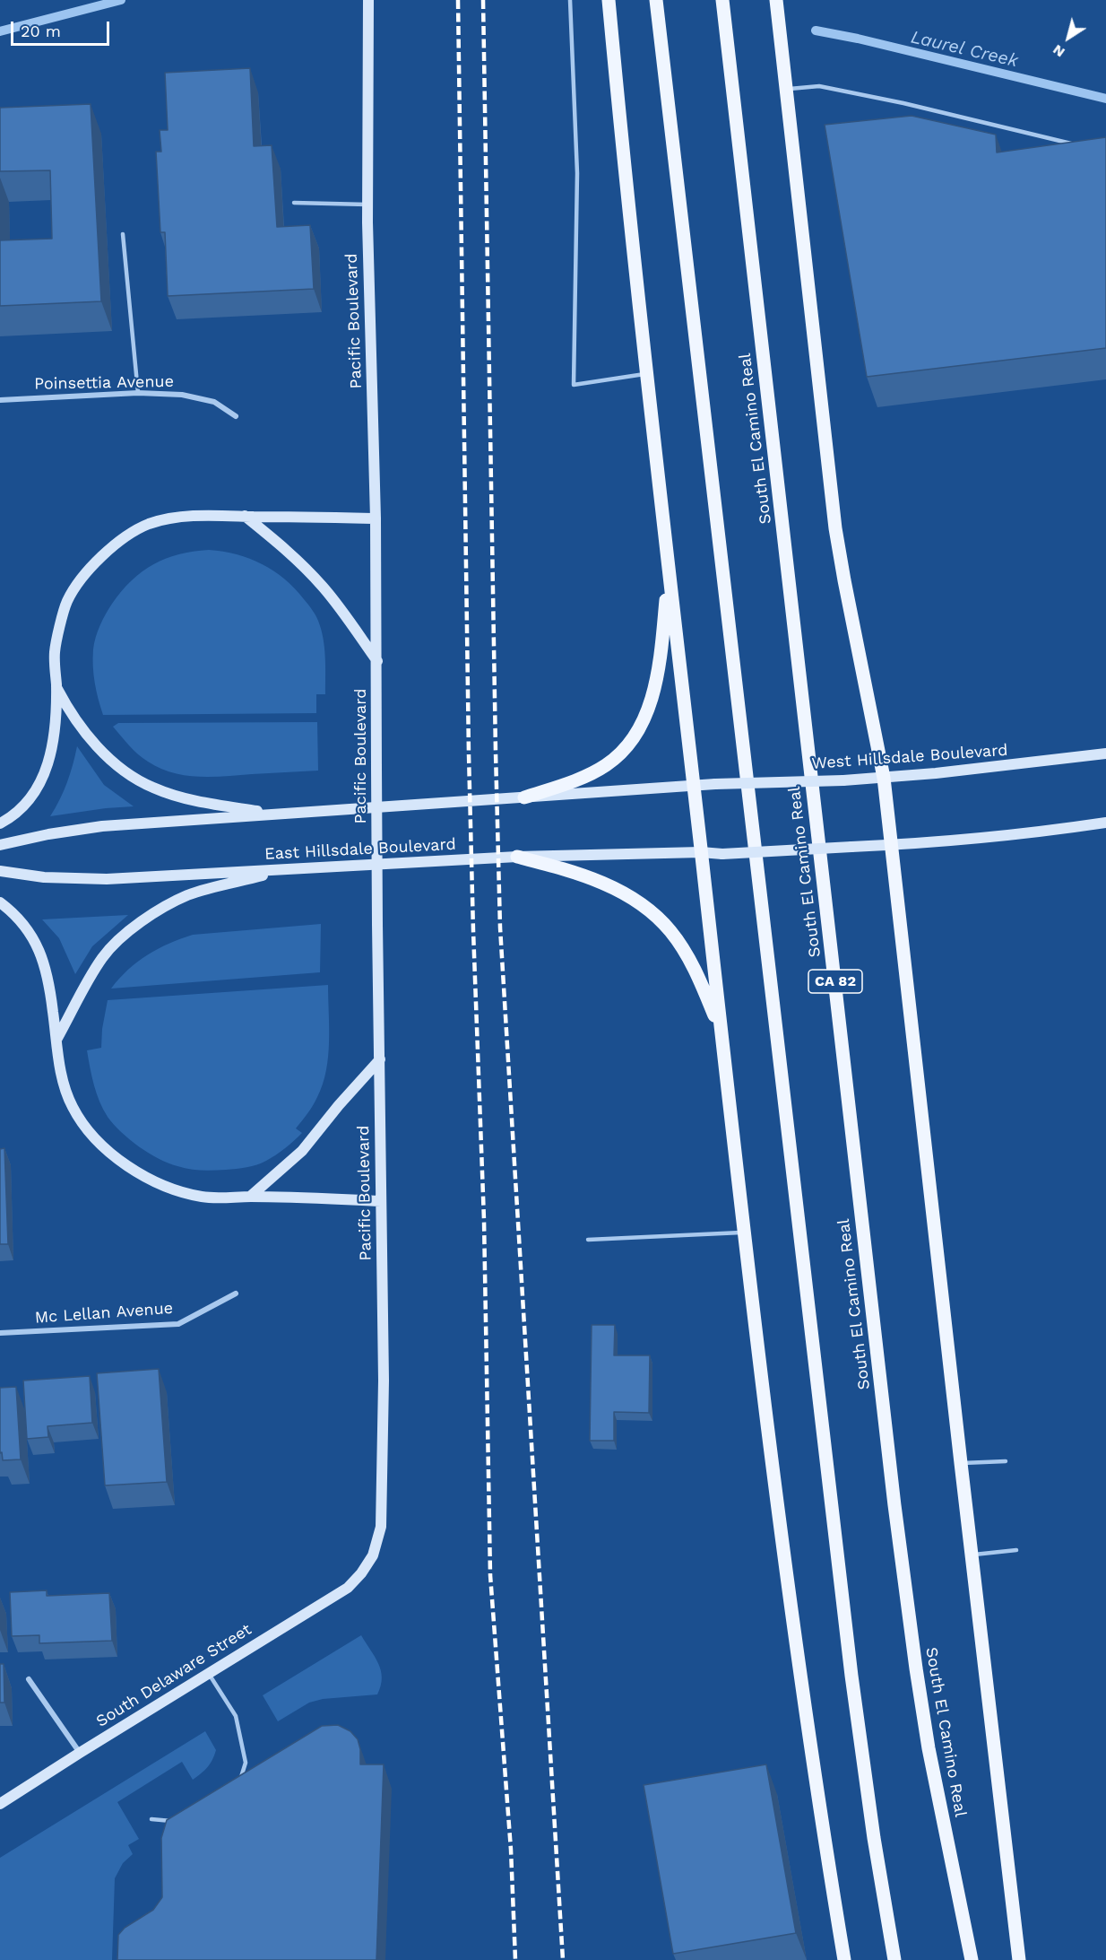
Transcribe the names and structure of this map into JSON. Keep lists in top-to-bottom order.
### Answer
{
  "streets": {
    "main road": [
      "Pacific Boulevard",
      "South El Camino Real",
      "West Hillsdale Boulevard",
      "East Hillsdale Boulevard",
      "CA 82",
      "South Delaware Street"
    ],
    "street": ["Poinsettia Avenue", "Mc Lellan Avenue"]
  },
  "crossings": [
    ["Pacific Boulevard", "South Delaware Street"]
  ],
  "water": ["Laurel Creek"],
  "scale_bar": "20 m",
  "north": "bottom left"
}
